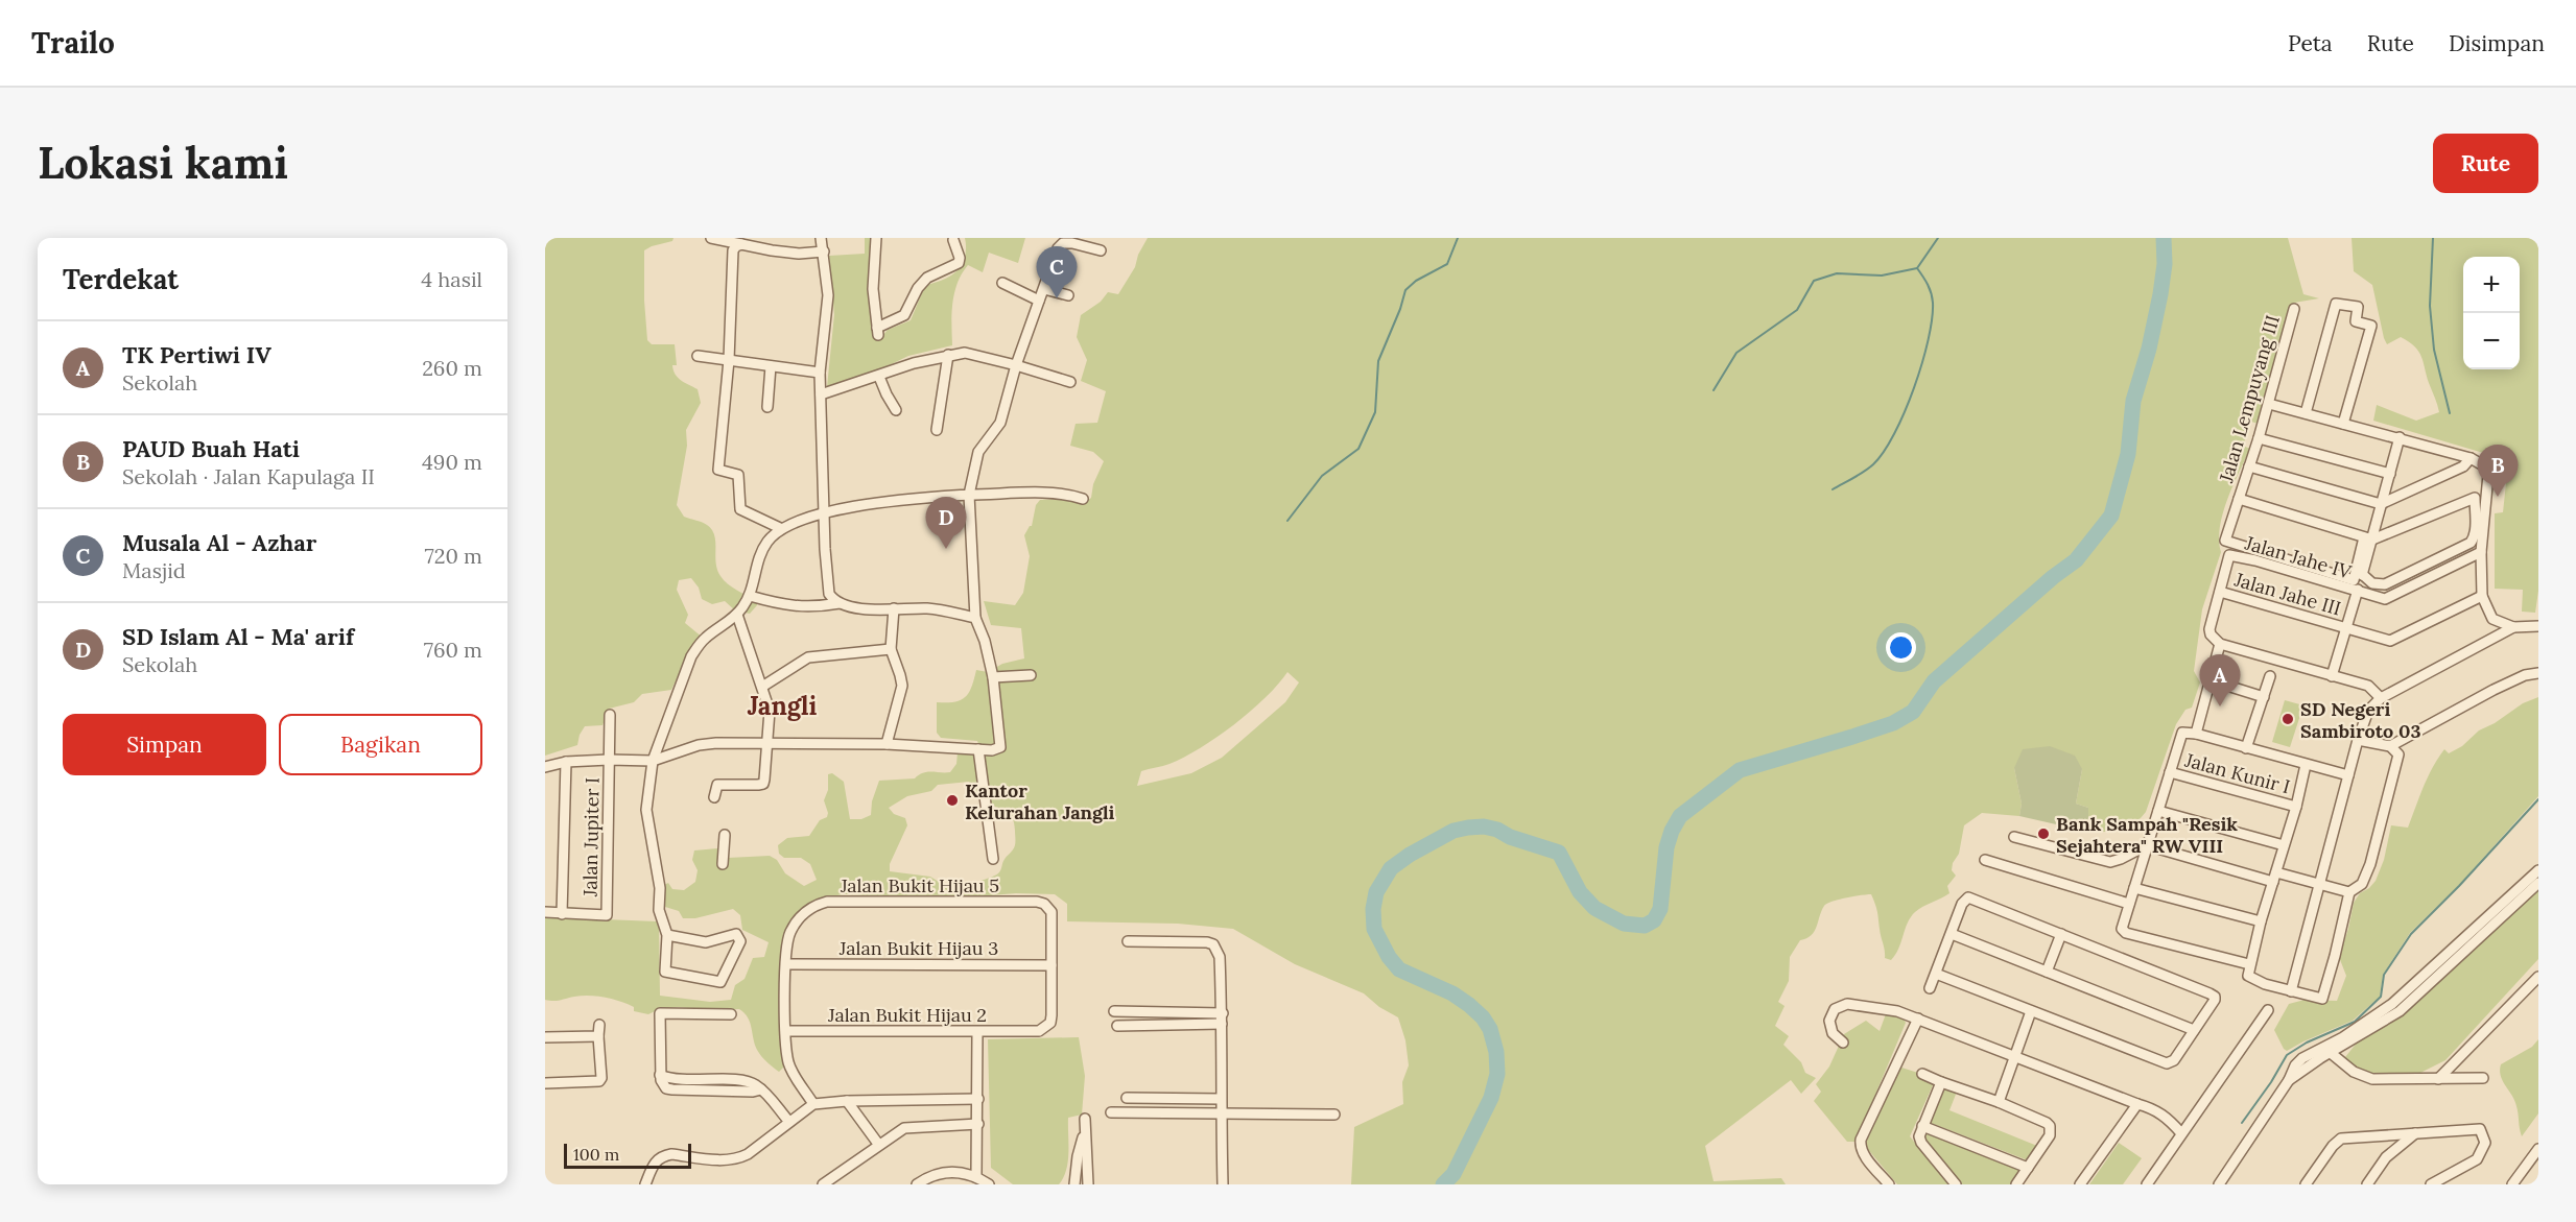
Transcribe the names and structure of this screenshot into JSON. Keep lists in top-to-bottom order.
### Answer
{
  "streets": {
    "street": [
      "Jalan Lempuyang III",
      "Jalan Jahe IV",
      "Jalan Jahe III",
      "Jalan Kunir I",
      "Jalan Jupiter I",
      "Jalan Bukit Hijau 5",
      "Jalan Bukit Hijau 3",
      "Jalan Bukit Hijau 2"
    ]
  },
  "crossings": [
    ["Jalan Jahe IV", "Jalan Jahe III"],
    ["Jalan Bukit Hijau 5", "Jalan Bukit Hijau 3"],
    ["Jalan Bukit Hijau 5", "Jalan Bukit Hijau 2"],
    ["Jalan Bukit Hijau 3", "Jalan Bukit Hijau 2"]
  ],
  "districts": ["Jangli"],
  "places": ["SD Negeri Sambiroto 03", "Kantor Kelurahan Jangli", "Bank Sampah \"Resik Sejahtera\" RW VIII"],
  "scale_bar": "100 m",
  "page": {
    "header": "Trailo",
    "nav": ["Peta", "Rute", "Disimpan"],
    "buttons": [
      "Rute",
      ["Simpan", "Bagikan"]
    ],
    "title": "Lokasi kami",
    "heading": ["Terdekat", "4 hasil"],
    "pins": [
      "C",
      "B",
      "D",
      "A"
    ],
    "map_buttons": ["+", "−"],
    "list": [
      {
        "mark": "A",
        "name": "TK Pertiwi IV",
        "note": "Sekolah",
        "value": "260 m"
      },
      {
        "mark": "B",
        "name": "PAUD Buah Hati",
        "note": "Sekolah · Jalan Kapulaga II",
        "value": "490 m"
      },
      {
        "mark": "C",
        "name": "Musala Al - Azhar",
        "note": "Masjid",
        "value": "720 m"
      },
      {
        "mark": "D",
        "name": "SD Islam Al - Ma' arif",
        "note": "Sekolah",
        "value": "760 m"
      }
    ],
    "scale": "100 m"
  }
}
